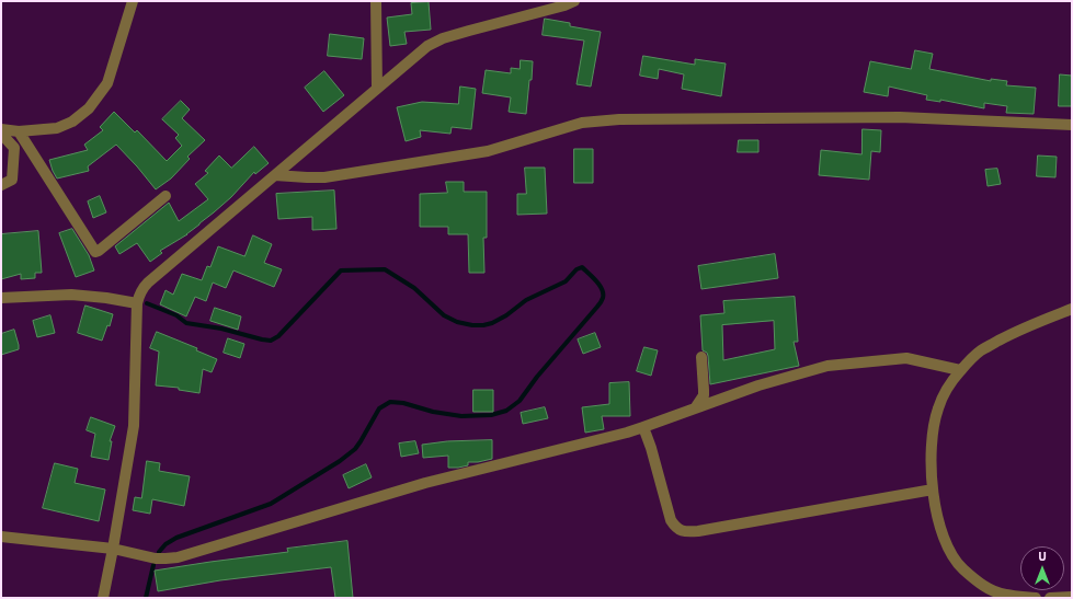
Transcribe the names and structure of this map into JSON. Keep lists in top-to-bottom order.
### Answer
{
  "north": "top"
}
